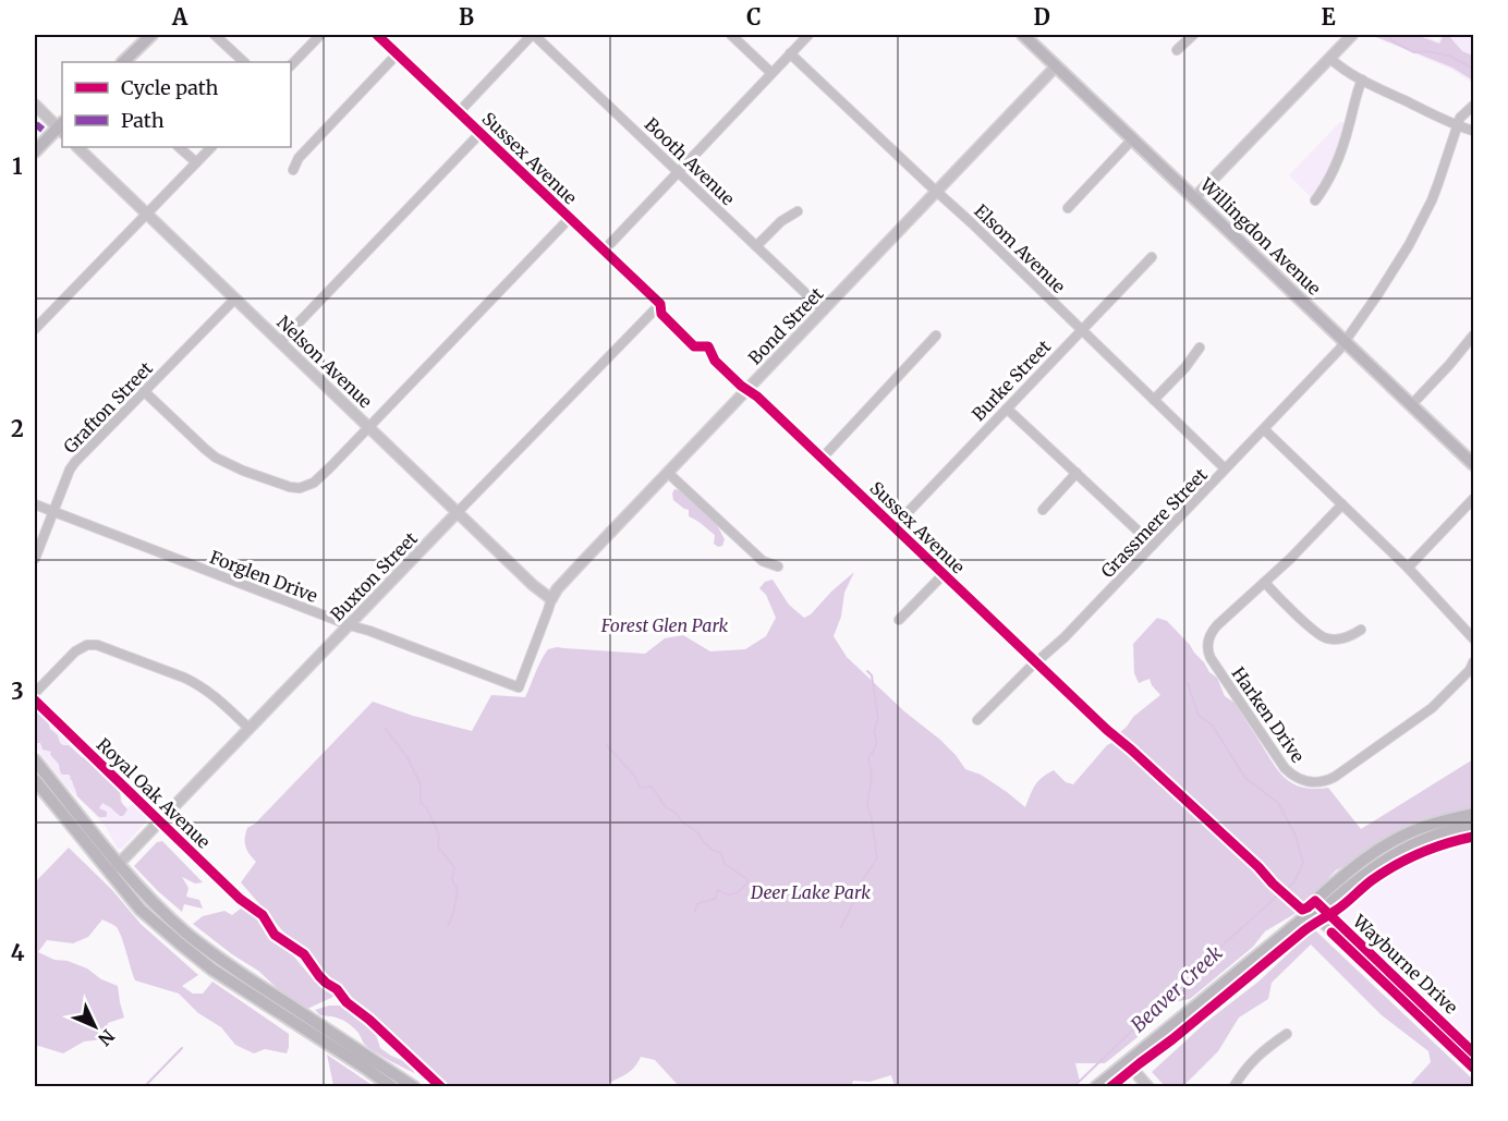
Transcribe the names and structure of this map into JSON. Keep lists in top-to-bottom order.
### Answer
{
  "streets": {
    "main road": ["Willingdon Avenue"],
    "street": [
      "Sussex Avenue",
      "Booth Avenue",
      "Elsom Avenue",
      "Bond Street",
      "Nelson Avenue",
      "Burke Street",
      "Grafton Street",
      "Grassmere Street",
      "Forglen Drive",
      "Buxton Street",
      "Harken Drive",
      "Royal Oak Avenue",
      "Wayburne Drive"
    ]
  },
  "crossings": [
    ["Sussex Avenue", "Bond Street"],
    ["Sussex Avenue", "Burke Street"],
    ["Sussex Avenue", "Grassmere Street"],
    ["Sussex Avenue", "Buxton Street"],
    ["Booth Avenue", "Bond Street"],
    ["Willingdon Avenue", "Bond Street"],
    ["Willingdon Avenue", "Grassmere Street"],
    ["Elsom Avenue", "Bond Street"],
    ["Elsom Avenue", "Burke Street"],
    ["Elsom Avenue", "Grassmere Street"],
    ["Bond Street", "Nelson Avenue"],
    ["Bond Street", "Forglen Drive"],
    ["Nelson Avenue", "Grafton Street"],
    ["Nelson Avenue", "Buxton Street"],
    ["Grafton Street", "Forglen Drive"],
    ["Forglen Drive", "Buxton Street"],
    ["Buxton Street", "Royal Oak Avenue"]
  ],
  "water": ["Beaver Creek"],
  "parks": ["Forest Glen Park", "Deer Lake Park"],
  "legend": ["Cycle path", "Path"],
  "north": "bottom right",
  "grid": {
    "columns": [
      "A",
      "B",
      "C",
      "D",
      "E"
    ],
    "rows": [
      "1",
      "2",
      "3",
      "4"
    ]
  }
}
